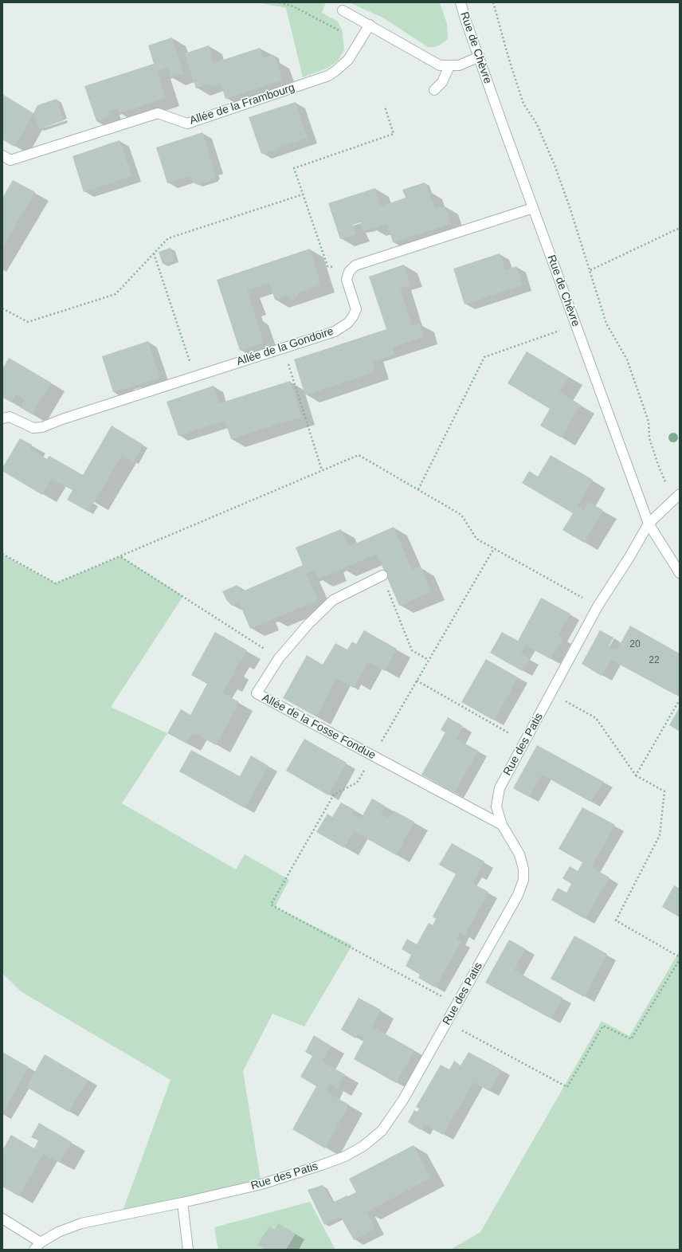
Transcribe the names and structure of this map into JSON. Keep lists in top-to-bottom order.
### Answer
{
  "streets": {
    "street": [
      "Rue de Chèvre",
      "Allée de la Frambourg",
      "Allée de la Gondoire",
      "Allée de la Fosse Fondue",
      "Rue des Patis"
    ]
  },
  "crossings": [
    ["Rue de Chèvre", "Rue des Patis"],
    ["Allée de la Fosse Fondue", "Rue des Patis"]
  ],
  "house_numbers": ["20", "22"]
}
